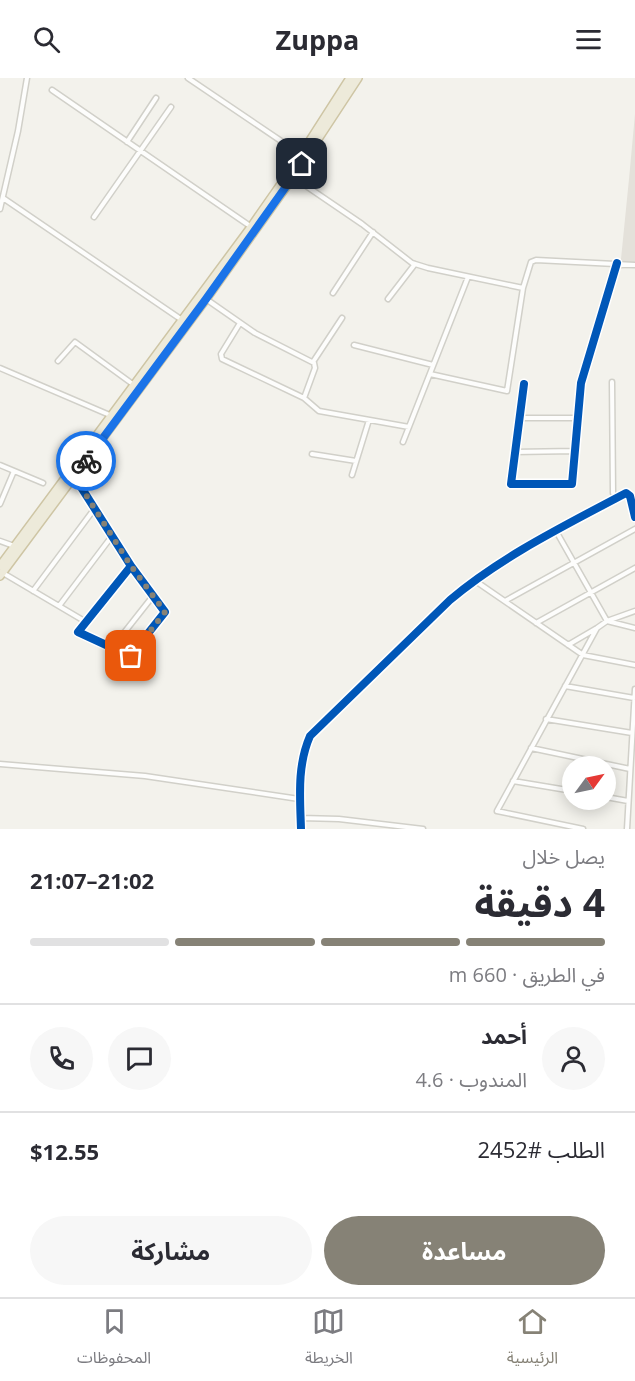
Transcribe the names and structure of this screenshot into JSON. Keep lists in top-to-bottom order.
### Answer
{
  "north": "top right",
  "page": {
    "header": "Zuppa",
    "heading": ["4 دقيقة", "يصل خلال", "21:02–21:07"],
    "panel": [
      "أحمد",
      "المندوب · 4.6",
      "الطلب #2452",
      "$12.55"
    ],
    "bar": "في الطريق · 660 m",
    "buttons": ["مساعدة", "مشاركة"],
    "tabs": ["الرئيسية", "الخريطة", "المحفوظات"]
  }
}
